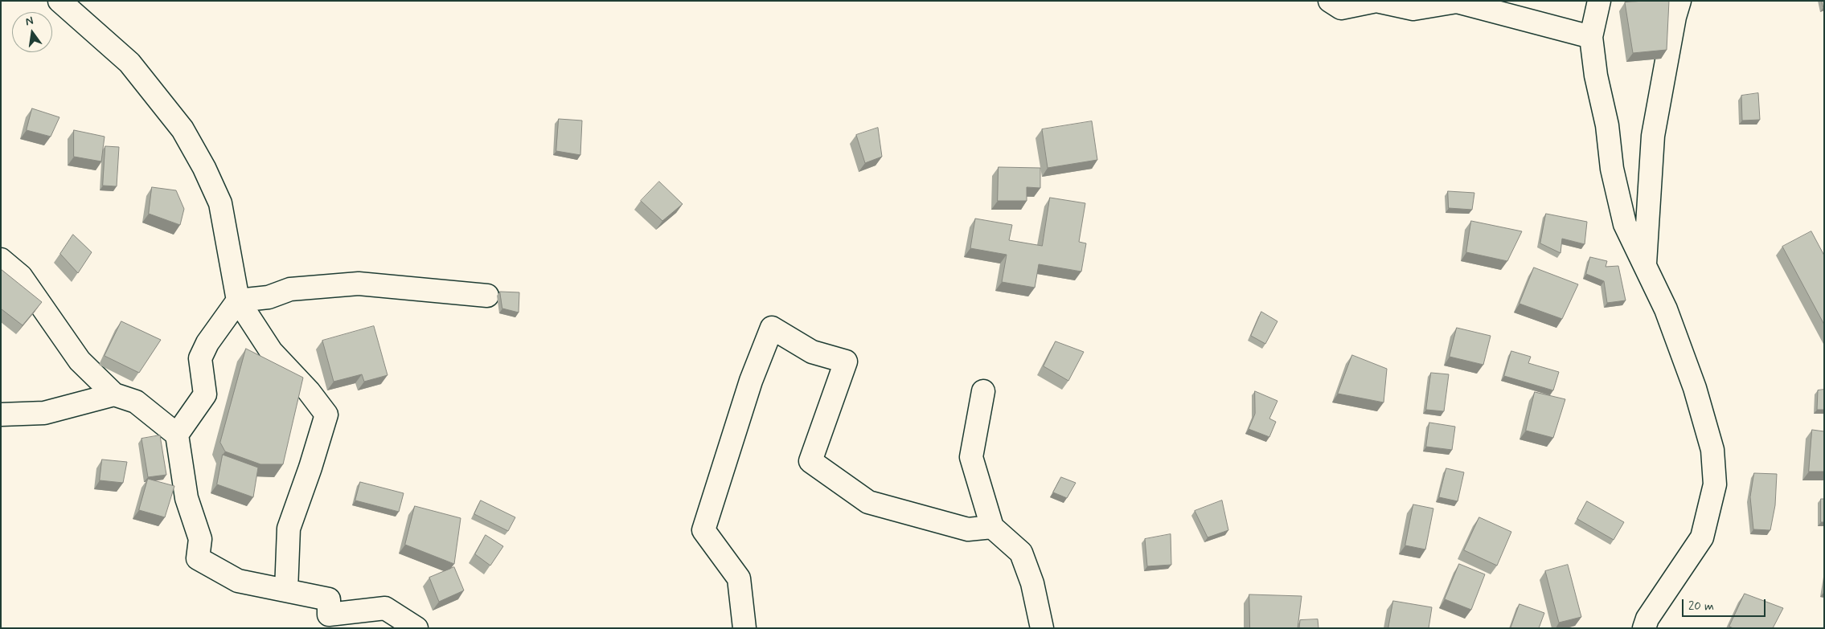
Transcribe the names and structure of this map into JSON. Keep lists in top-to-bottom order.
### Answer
{
  "scale_bar": "20 m",
  "north": "top"
}
